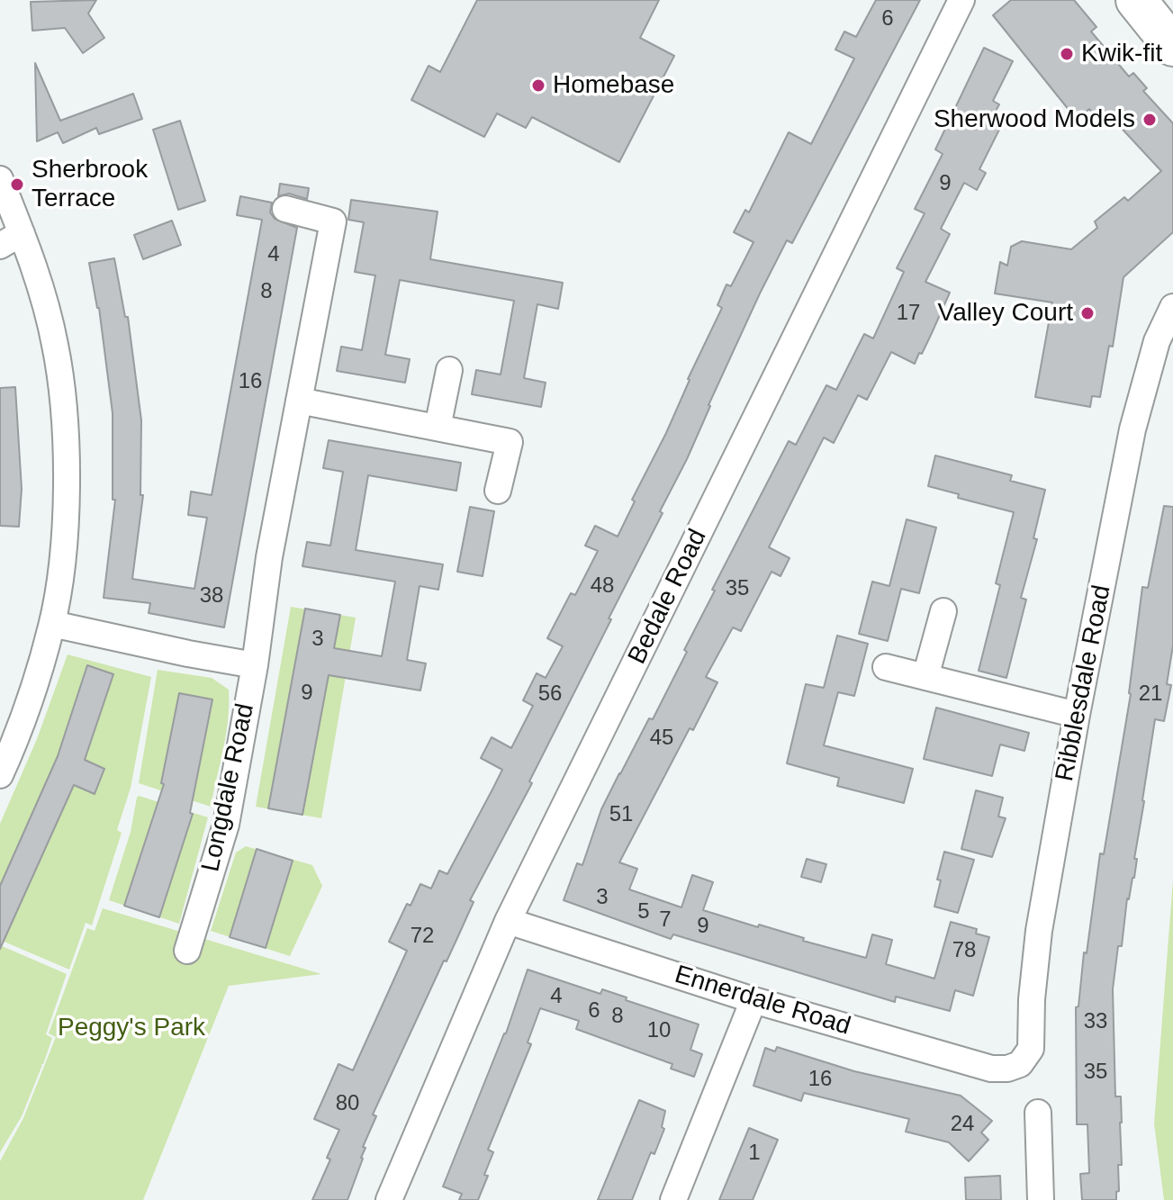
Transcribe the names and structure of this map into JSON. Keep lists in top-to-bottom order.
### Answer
{
  "streets": {
    "street": [
      "Bedale Road",
      "Ribblesdale Road",
      "Longdale Road",
      "Ennerdale Road"
    ]
  },
  "crossings": [
    ["Bedale Road", "Ennerdale Road"],
    ["Ribblesdale Road", "Ennerdale Road"]
  ],
  "parks": ["Peggy's Park"],
  "places": [
    "Kwik-fit",
    "Homebase",
    "Sherwood Models",
    "Sherbrook Terrace",
    "Valley Court"
  ],
  "house_numbers": [
    "6",
    "9",
    "4",
    "8",
    "17",
    "16",
    "48",
    "35",
    "38",
    "3",
    "9",
    "56",
    "21",
    "45",
    "51",
    "3",
    "5",
    "7",
    "9",
    "72",
    "78",
    "4",
    "6",
    "8",
    "33",
    "10",
    "35",
    "16",
    "80",
    "24",
    "1"
  ]
}
